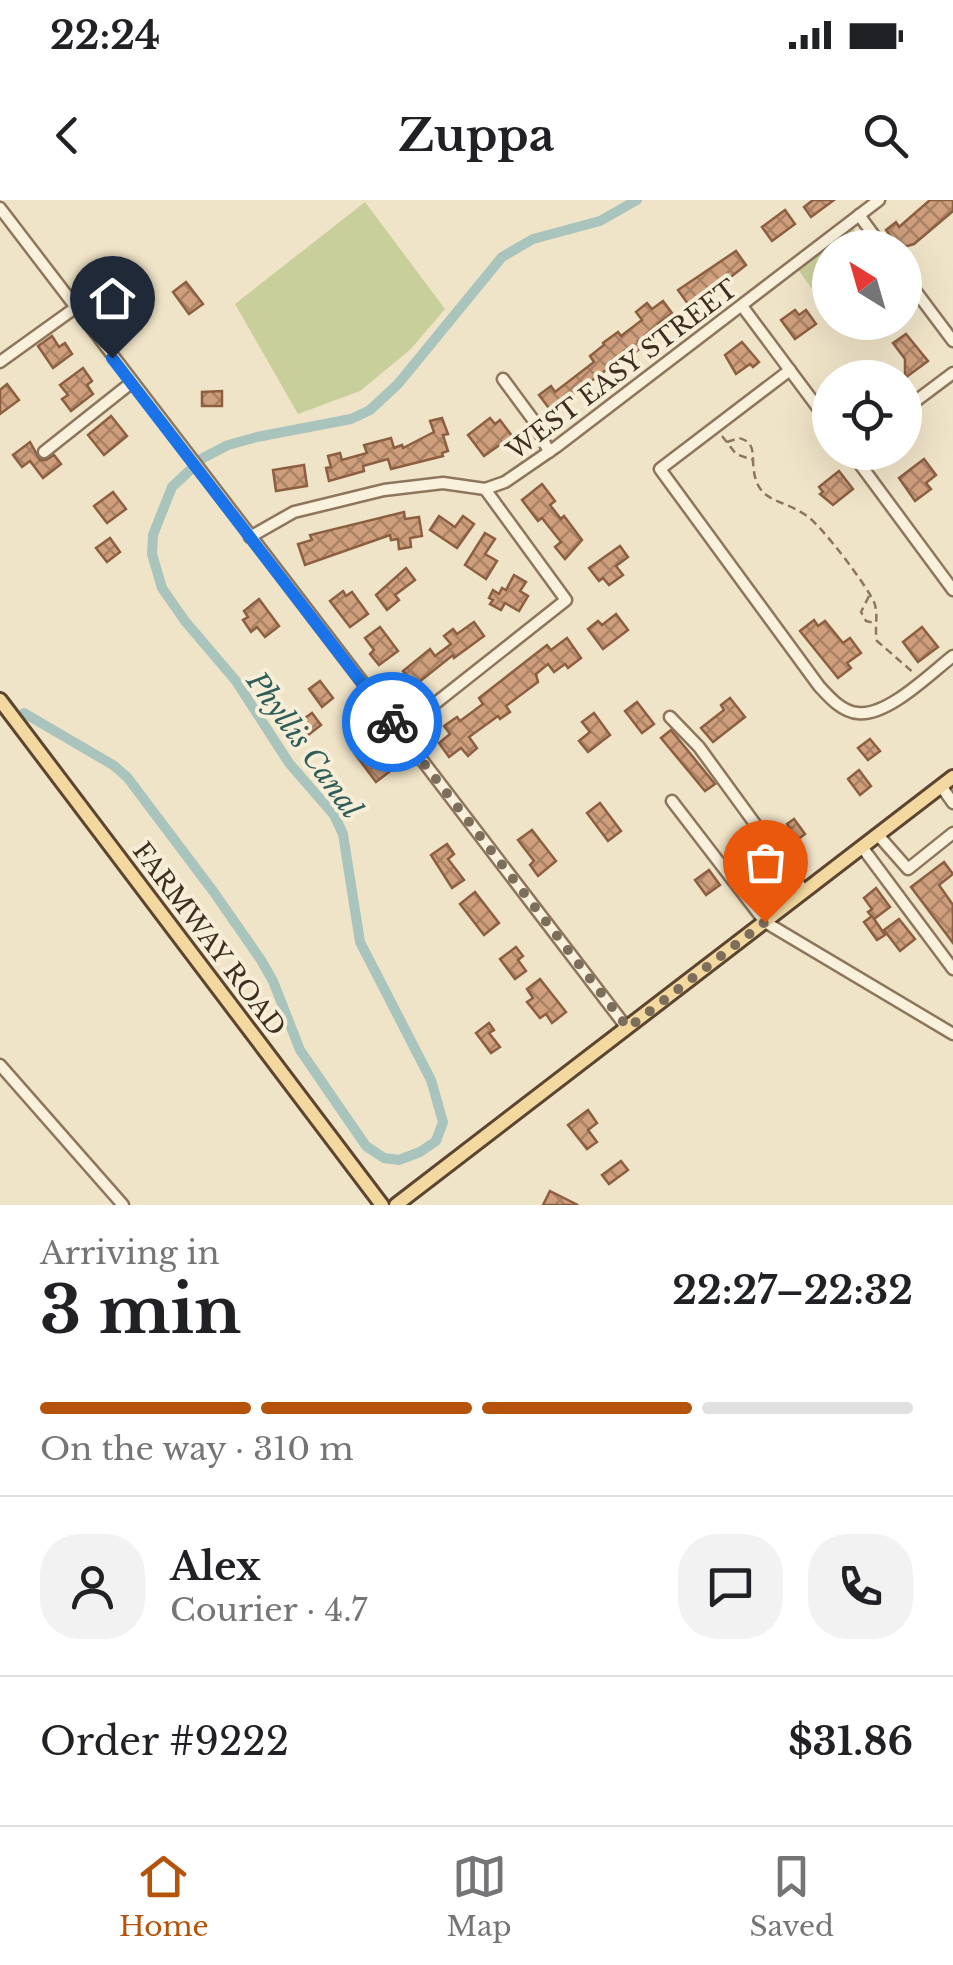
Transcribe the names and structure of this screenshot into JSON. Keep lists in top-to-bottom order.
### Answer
{
  "streets": {
    "main road": ["FARMWAY ROAD"],
    "street": ["WEST EASY STREET"]
  },
  "water": ["Phyllis Canal"],
  "north": "top left",
  "page": {
    "status": "22:24",
    "header": "Zuppa",
    "heading": ["3 min", "Arriving in", "22:27–22:32"],
    "panel": [
      "Alex",
      "Courier · 4.7",
      "Order #9222",
      "$31.86"
    ],
    "bar": "On the way · 310 m",
    "tabs": ["Home", "Map", "Saved"]
  }
}
